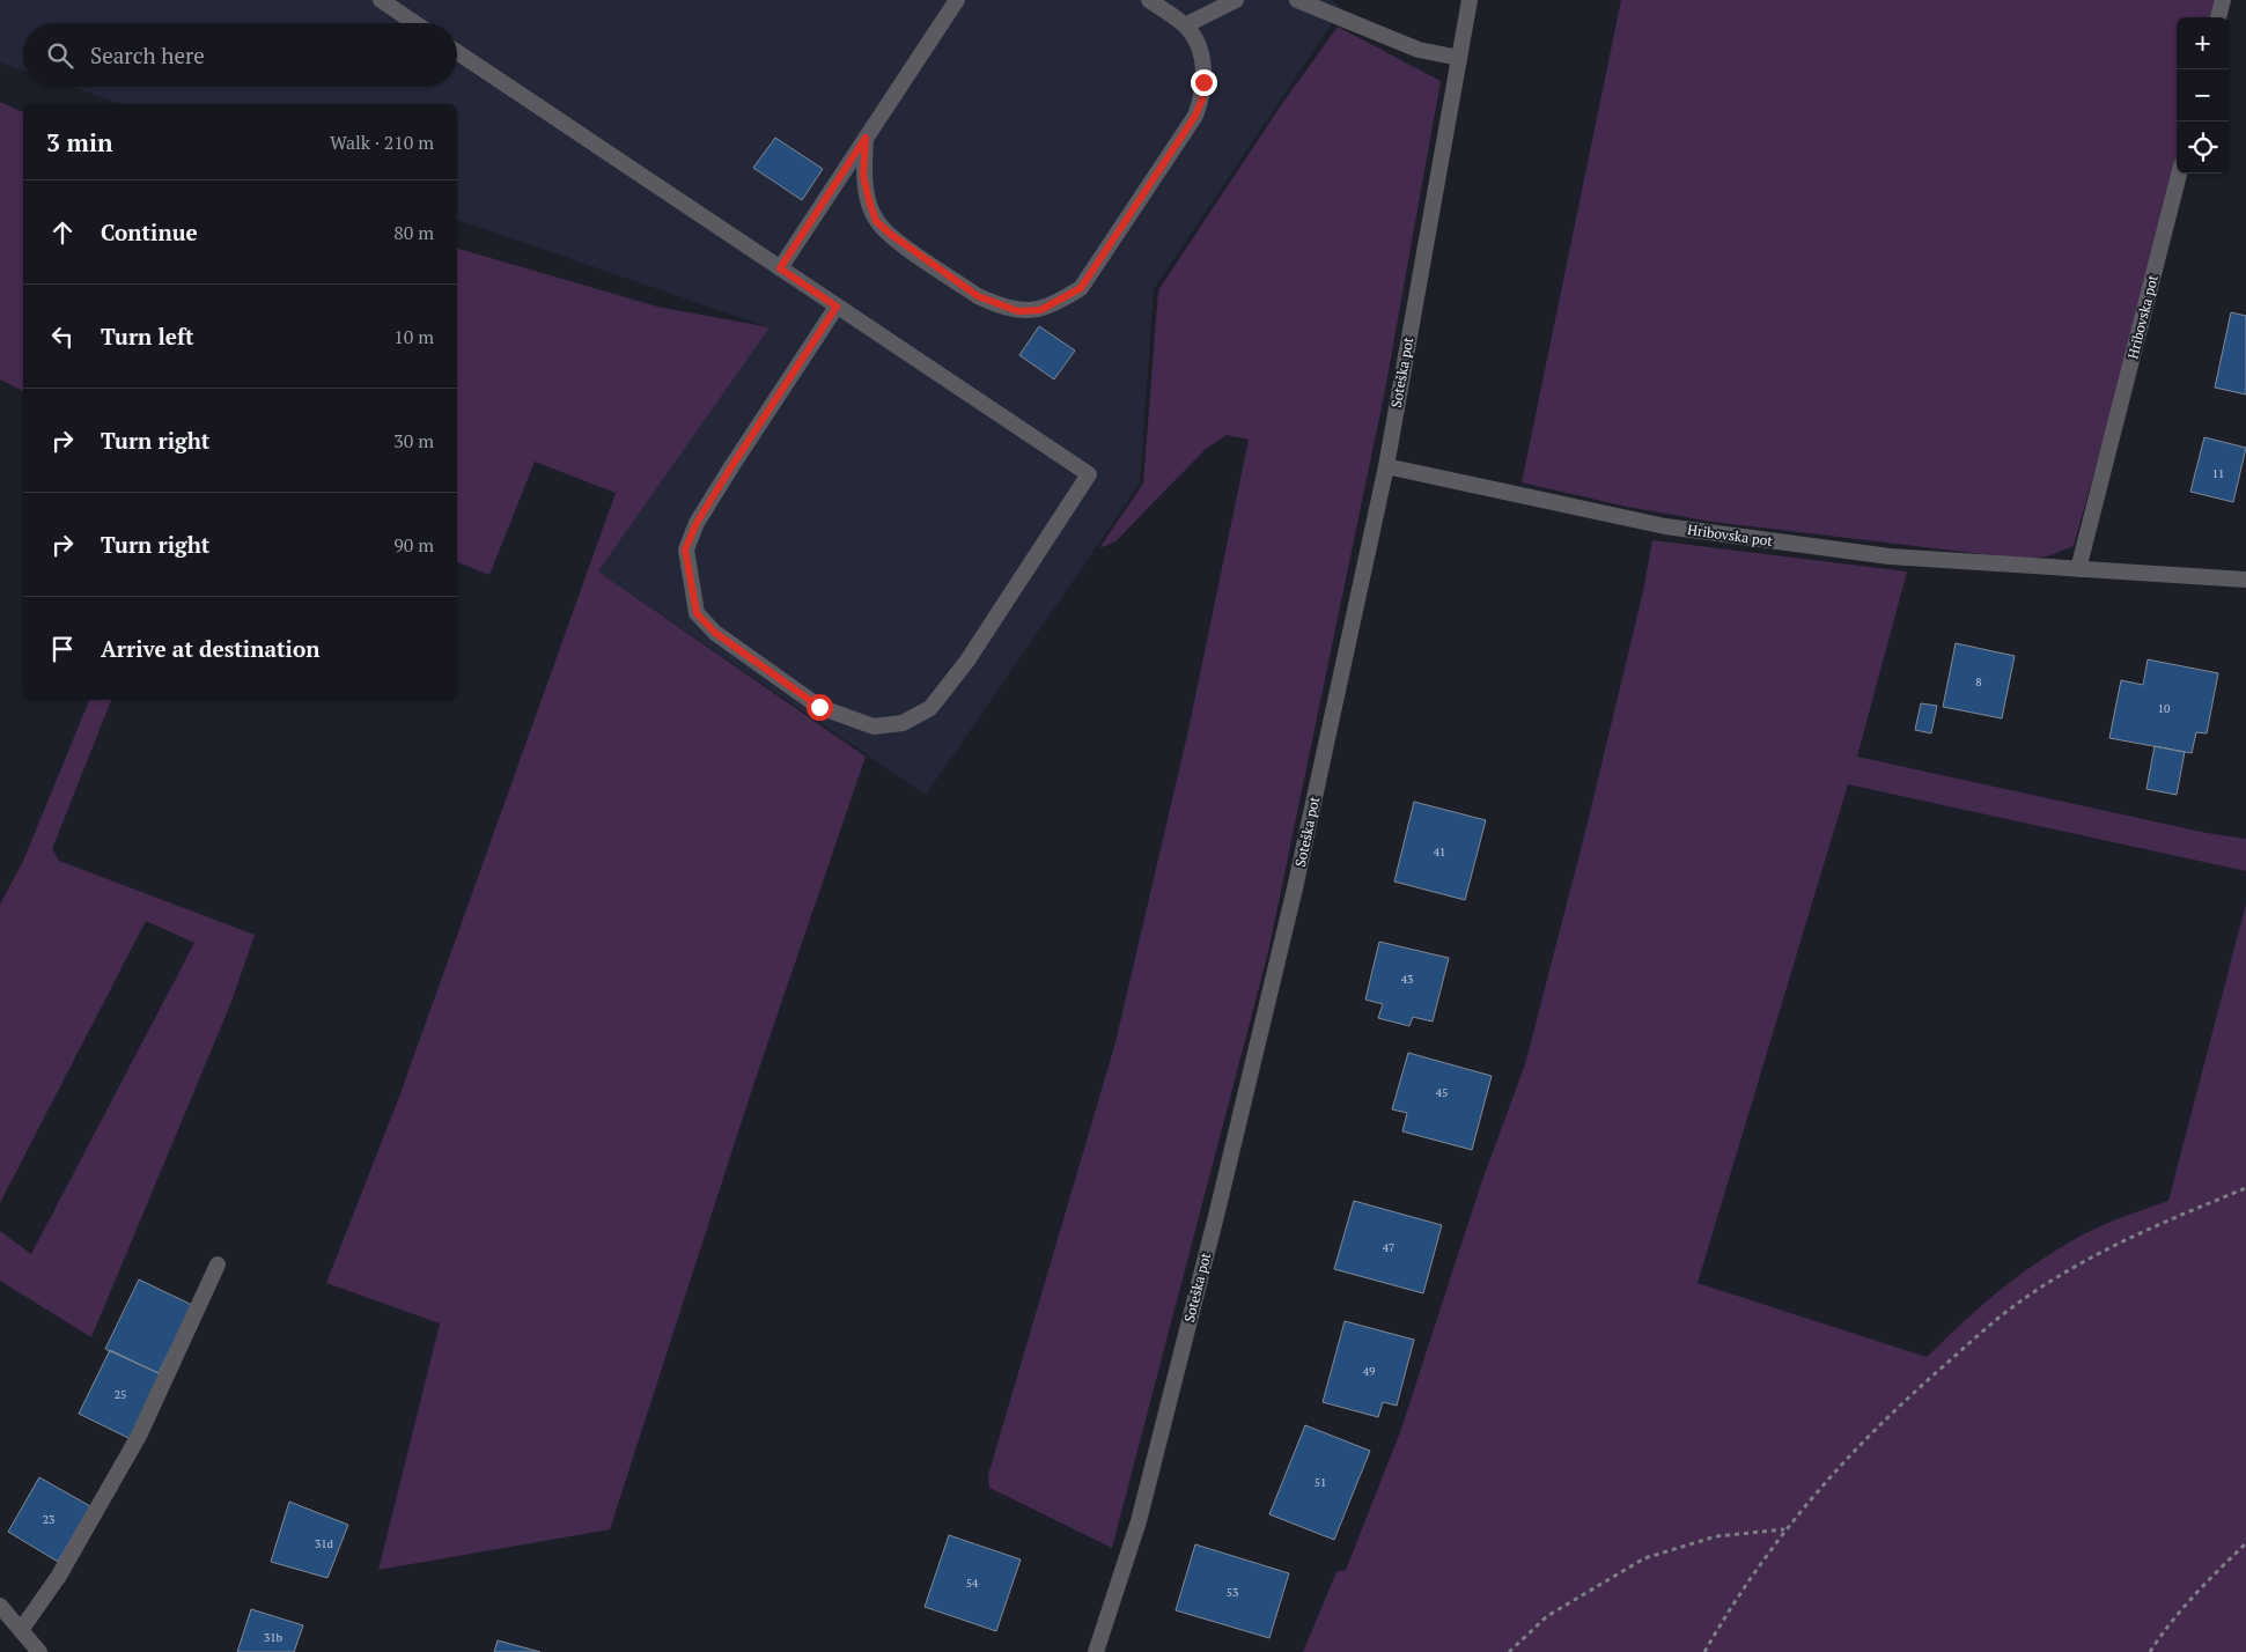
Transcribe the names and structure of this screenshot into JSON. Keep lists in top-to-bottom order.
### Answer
{
  "streets": {
    "street": ["Hribovska pot", "Soteška pot"]
  },
  "crossings": [
    ["Hribovska pot", "Soteška pot"]
  ],
  "house_numbers": [
    "11",
    "8",
    "10",
    "41",
    "43",
    "45",
    "47",
    "49",
    "25",
    "51",
    "23",
    "31d",
    "54",
    "53",
    "31b"
  ],
  "page": {
    "map_buttons": ["+", "−"],
    "search": "Search here",
    "heading": ["3 min", "Walk · 210 m"],
    "list": [
      ["Continue", "80 m"],
      ["Turn left", "10 m"],
      ["Turn right", "30 m"],
      ["Turn right", "90 m"],
      "Arrive at destination"
    ]
  }
}
